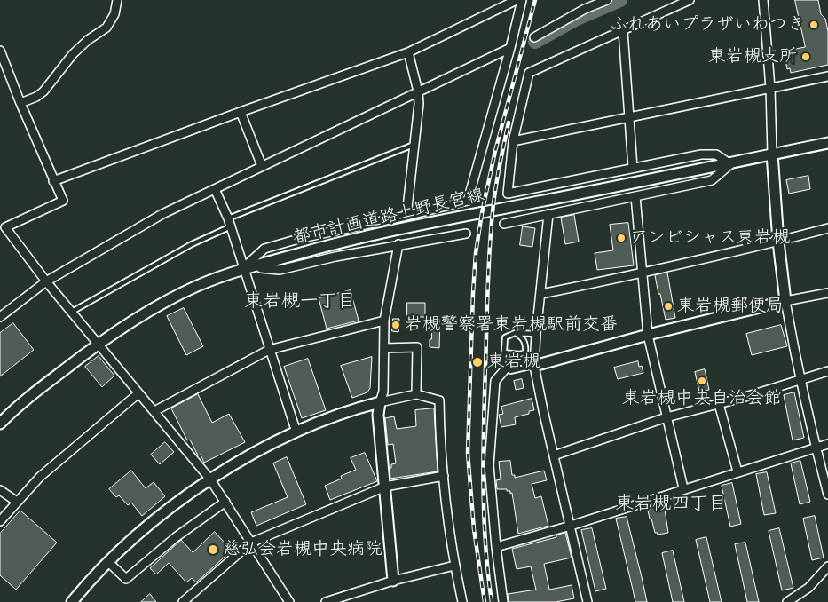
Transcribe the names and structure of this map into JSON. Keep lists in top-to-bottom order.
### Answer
{
  "streets": {
    "street": ["都市計画道路上野長宮線"]
  },
  "districts": ["東岩槻一丁目", "東岩槻四丁目"],
  "places": [
    "ふれあいプラザいわつき",
    "東岩槻支所",
    "アンビシャス東岩槻",
    "東岩槻郵便局",
    "岩槻警察署東岩槻駅前交番",
    "東岩槻",
    "東岩槻中央自治会館",
    "慈弘会岩槻中央病院"
  ]
}
